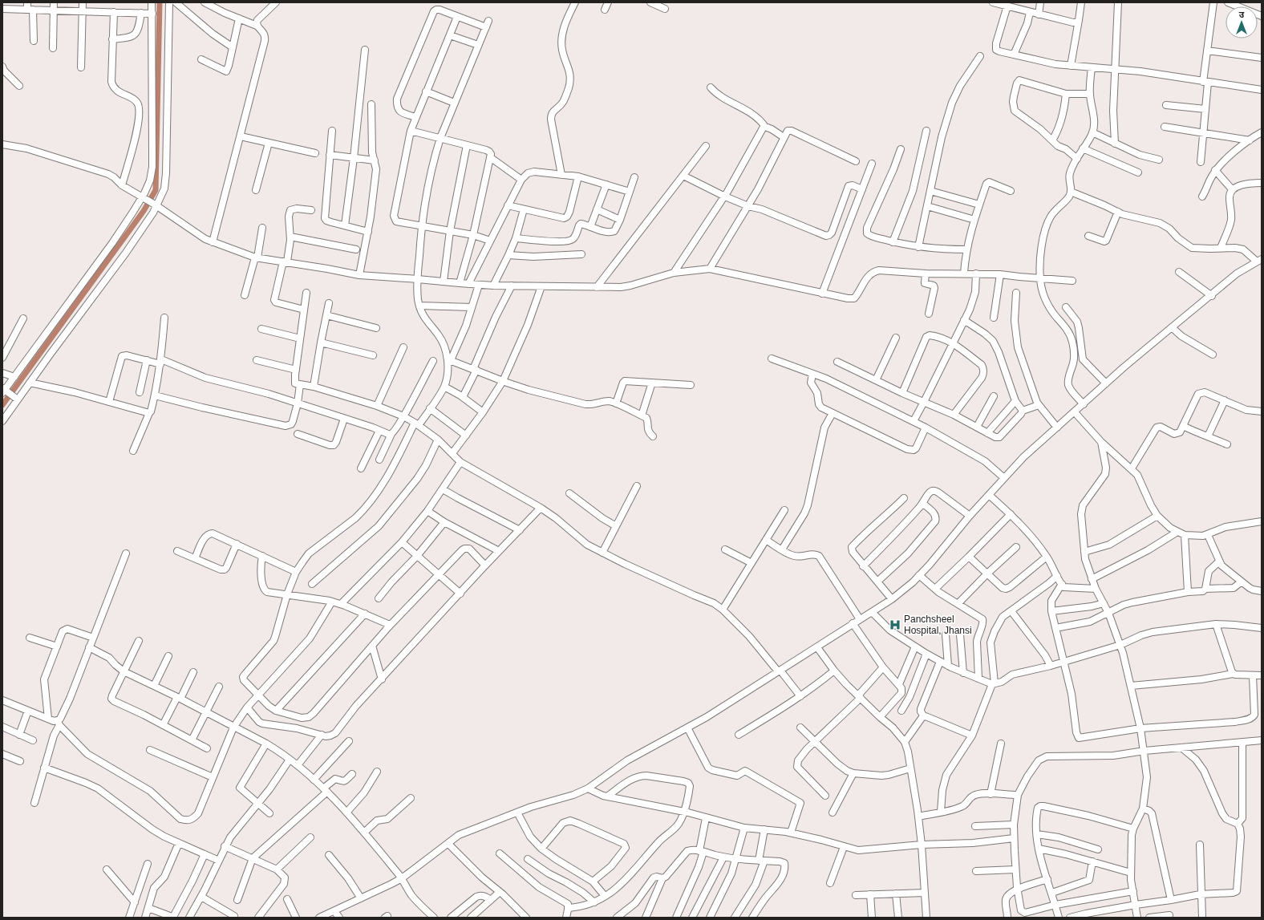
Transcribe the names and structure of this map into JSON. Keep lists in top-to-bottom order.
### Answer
{
  "places": {
    "hospital": ["Panchsheel Hospital, Jhansi"]
  },
  "north": "top"
}
